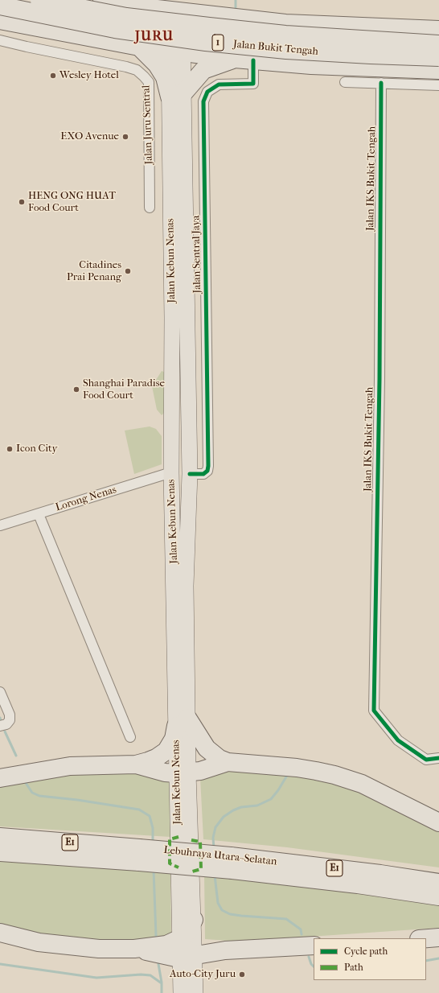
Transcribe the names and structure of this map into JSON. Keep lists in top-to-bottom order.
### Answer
{
  "streets": {
    "highway": [
      "1",
      "Jalan Bukit Tengah",
      "E1",
      "Lebuhraya Utara–Selatan"
    ],
    "main road": ["Jalan Kebun Nenas"],
    "street": [
      "Jalan Juru Sentral",
      "Jalan IKS Bukit Tengah",
      "Jalan Sentral Jaya",
      "Lorong Nenas"
    ]
  },
  "crossings": [
    ["Jalan Sentral Jaya", "Jalan Kebun Nenas"],
    ["Jalan Kebun Nenas", "Lorong Nenas"]
  ],
  "districts": ["JURU"],
  "places": [
    "Wesley Hotel",
    "EXO Avenue",
    "HENG ONG HUAT Food Court",
    "Citadines Prai Penang",
    "Shanghai Paradise Food Court",
    "Icon City",
    "Auto-City Juru"
  ],
  "legend": ["Cycle path", "Path"]
}
